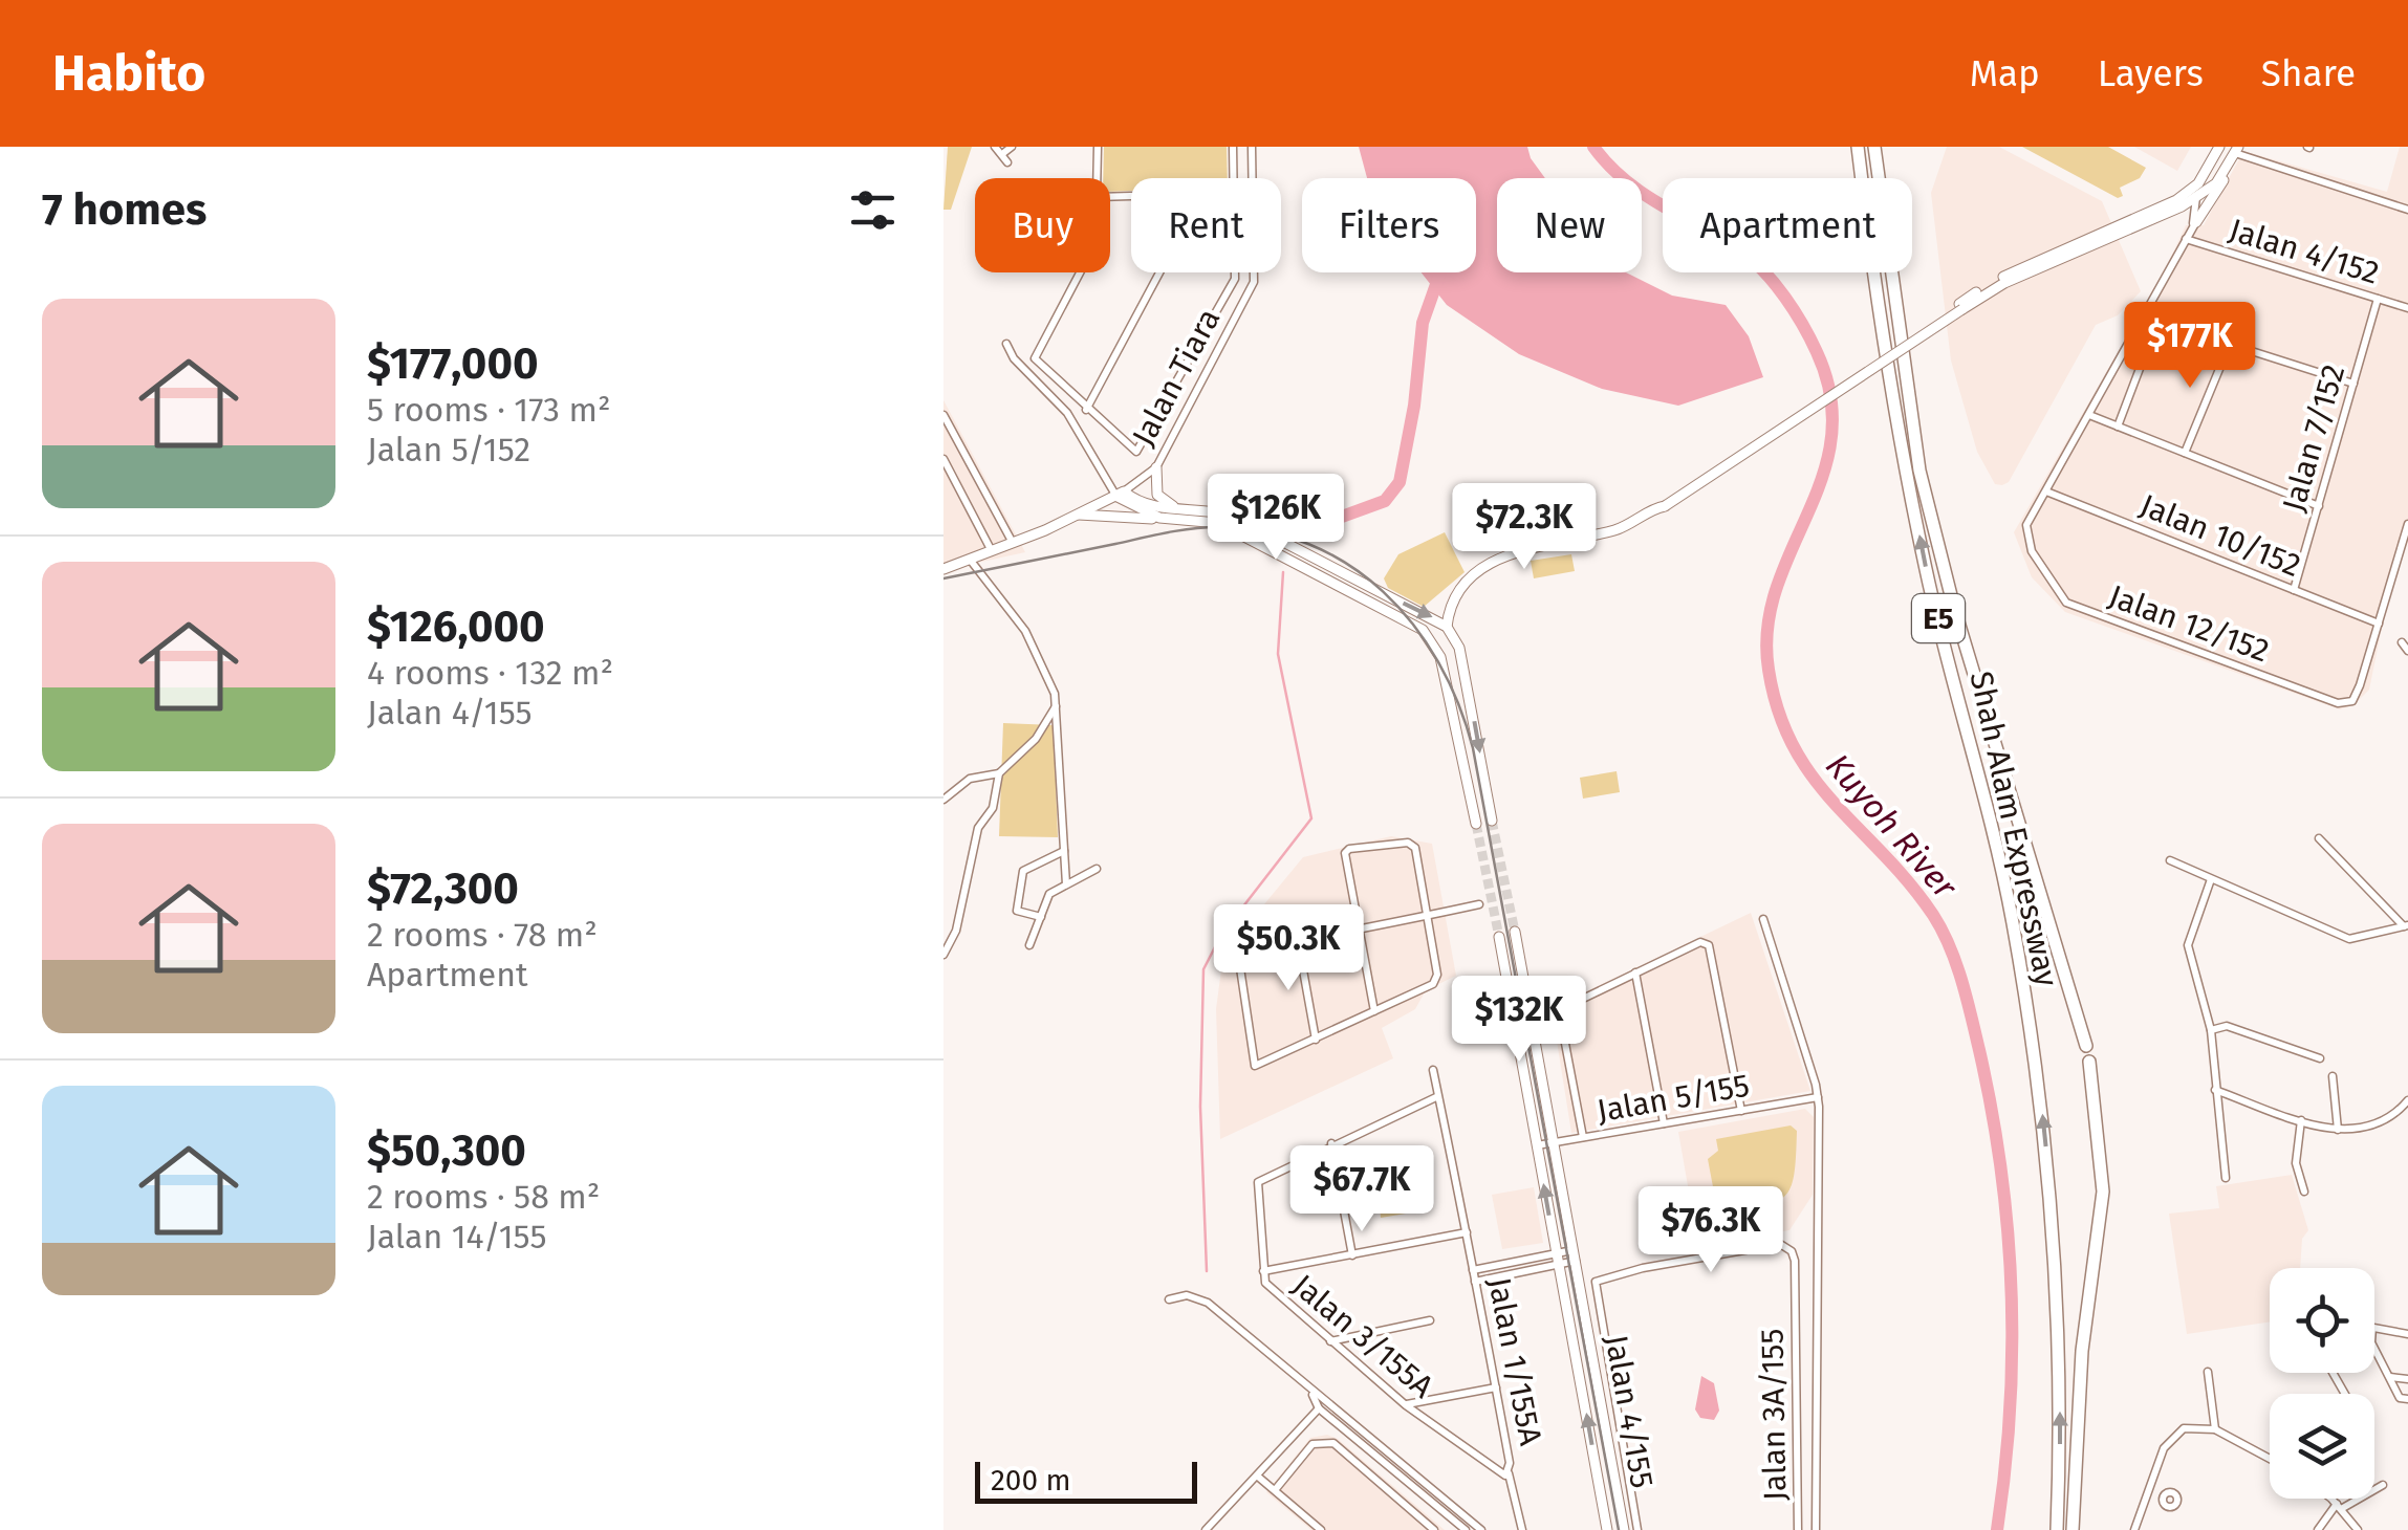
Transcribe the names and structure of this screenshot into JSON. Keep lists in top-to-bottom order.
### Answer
{
  "streets": {
    "highway": ["E5", "Shah Alam Expressway"],
    "street": [
      "Jalan 4/152",
      "Jalan Tiara",
      "Jalan 7/152",
      "Jalan 10/152",
      "Jalan 12/152",
      "Jalan 5/155",
      "Jalan 3/155A",
      "Jalan 1/155A",
      "Jalan 4/155",
      "Jalan 3A/155"
    ]
  },
  "crossings": [
    ["Jalan 4/152", "Jalan 7/152"],
    ["Jalan 7/152", "Jalan 10/152"],
    ["Jalan 10/152", "Jalan 12/152"],
    ["Jalan 5/155", "Jalan 4/155"],
    ["Jalan 3/155A", "Jalan 1/155A"]
  ],
  "water": ["Kuyoh River"],
  "scale_bar": "200 m",
  "page": {
    "header": "Habito",
    "nav": ["Map", "Layers", "Share"],
    "heading": "7 homes",
    "chip": [
      "Buy",
      "Rent",
      "Filters",
      "New",
      "Apartment"
    ],
    "list": [
      {
        "name": "$177,000",
        "note": "5 rooms · 173 m² · Jalan 5/152"
      },
      {
        "name": "$126,000",
        "note": "4 rooms · 132 m² · Jalan 4/155"
      },
      {
        "name": "$72,300",
        "note": "2 rooms · 78 m² · Apartment"
      },
      {
        "name": "$50,300",
        "note": "2 rooms · 58 m² · Jalan 14/155"
      }
    ],
    "price": [
      "$177K",
      "$126K",
      "$72.3K",
      "$50.3K",
      "$132K",
      "$67.7K",
      "$76.3K"
    ],
    "scale": "200 m"
  }
}
